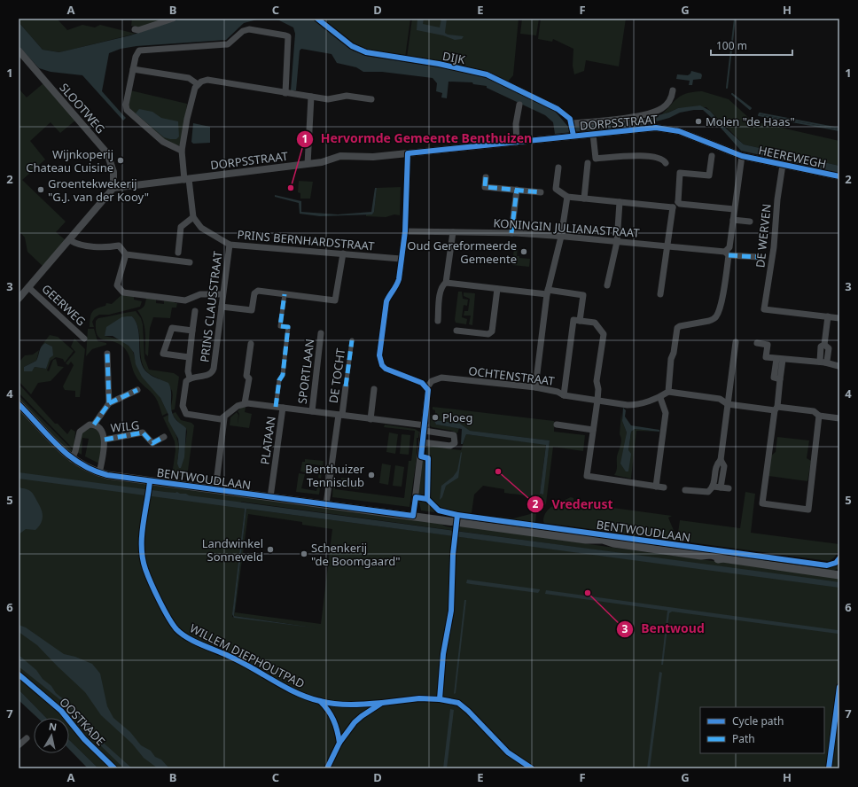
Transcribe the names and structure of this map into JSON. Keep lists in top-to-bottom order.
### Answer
{
  "streets": {
    "main road": ["BENTWOUDLAAN"],
    "street": [
      "DIJK",
      "SLOOTWEG",
      "DORPSSTRAAT",
      "HEEREWEGH",
      "KONINGIN JULIANASTRAAT",
      "DE WERVEN",
      "PRINS BERNHARDSTRAAT",
      "GEERWEG",
      "PRINS CLAUSSTRAAT",
      "SPORTLAAN",
      "DE TOCHT",
      "OCHTENSTRAAT",
      "WILG",
      "PLATAAN"
    ],
    "cycle path": ["WILLEM DIEPHOUTPAD", "OOSTKADE"]
  },
  "crossings": [
    ["DIJK", "DORPSSTRAAT"],
    ["SLOOTWEG", "DORPSSTRAAT"],
    ["DORPSSTRAAT", "HEEREWEGH"],
    ["HEEREWEGH", "DE WERVEN"],
    ["PRINS BERNHARDSTRAAT", "PRINS CLAUSSTRAAT"],
    ["SPORTLAAN", "DE TOCHT"],
    ["SPORTLAAN", "PLATAAN"],
    ["DE TOCHT", "BENTWOUDLAAN"],
    ["WILG", "BENTWOUDLAAN"],
    ["PLATAAN", "BENTWOUDLAAN"]
  ],
  "places": [
    "Molen \"de Haas\"",
    "Wijnkoperij Chateau Cuisine",
    "Hervormde Gemeente Benthuizen",
    "Groentekwekerij \"G.J. van der Kooy\"",
    "Oud Gereformeerde Gemeente",
    "Ploeg",
    "Vrederust",
    "Benthuizer Tennisclub",
    "Landwinkel Sonneveld",
    "Schenkerij \"de Boomgaard\"",
    "Bentwoud"
  ],
  "legend": ["Cycle path", "Path"],
  "scale_bar": "100 m",
  "north": "top",
  "grid": {
    "columns": [
      "A",
      "B",
      "C",
      "D",
      "E",
      "F",
      "G",
      "H"
    ],
    "rows": [
      "1",
      "2",
      "3",
      "4",
      "5",
      "6",
      "7"
    ]
  }
}
